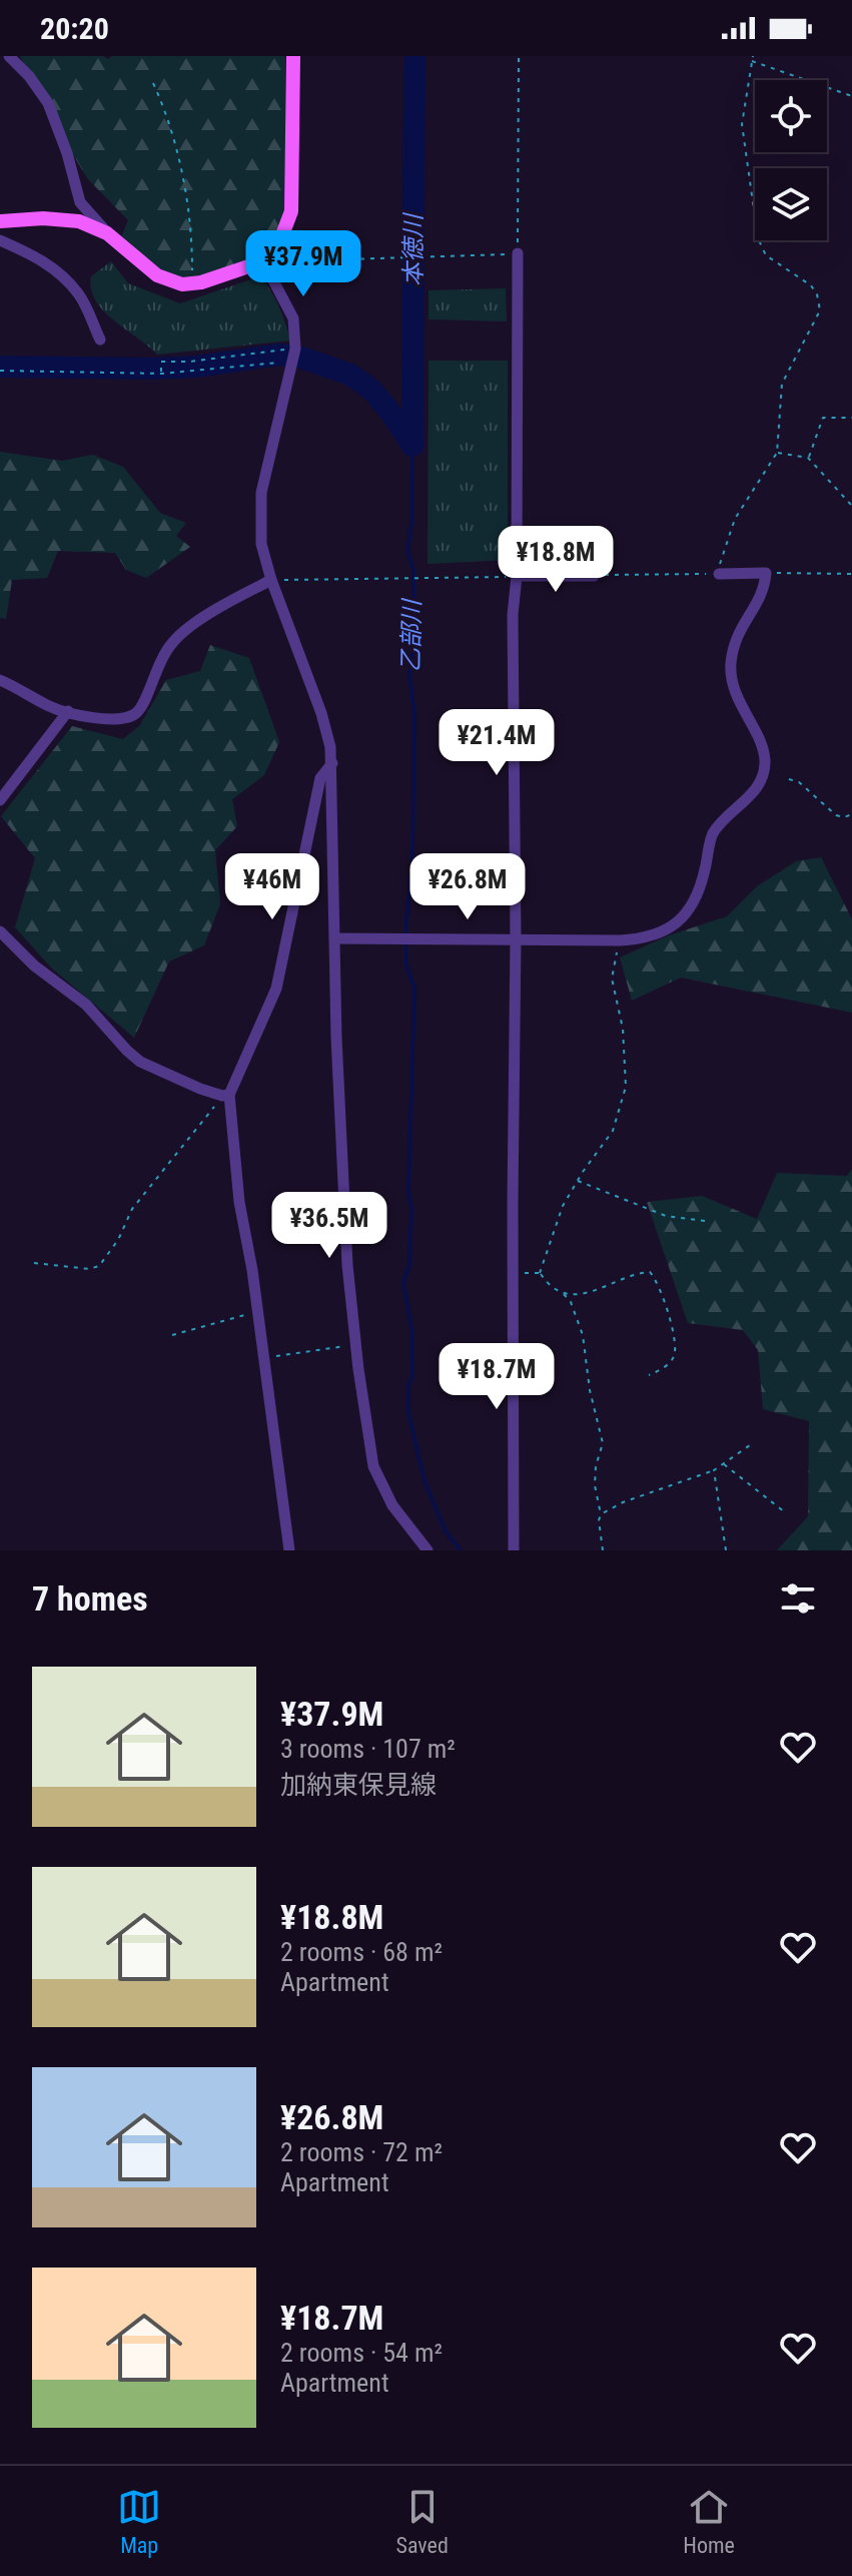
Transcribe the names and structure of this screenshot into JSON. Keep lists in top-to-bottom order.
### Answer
{
  "water": ["本徳川", "乙部川"],
  "page": {
    "status": "20:20",
    "price": [
      "¥37.9M",
      "¥18.8M",
      "¥21.4M",
      "¥46M",
      "¥26.8M",
      "¥36.5M",
      "¥18.7M"
    ],
    "heading": "7 homes",
    "list": [
      {
        "name": "¥37.9M",
        "note": "3 rooms · 107 m² · 加納東保見線"
      },
      {
        "name": "¥18.8M",
        "note": "2 rooms · 68 m² · Apartment"
      },
      {
        "name": "¥26.8M",
        "note": "2 rooms · 72 m² · Apartment"
      },
      {
        "name": "¥18.7M",
        "note": "2 rooms · 54 m² · Apartment"
      }
    ],
    "tabs": ["Map", "Saved", "Home"]
  }
}
